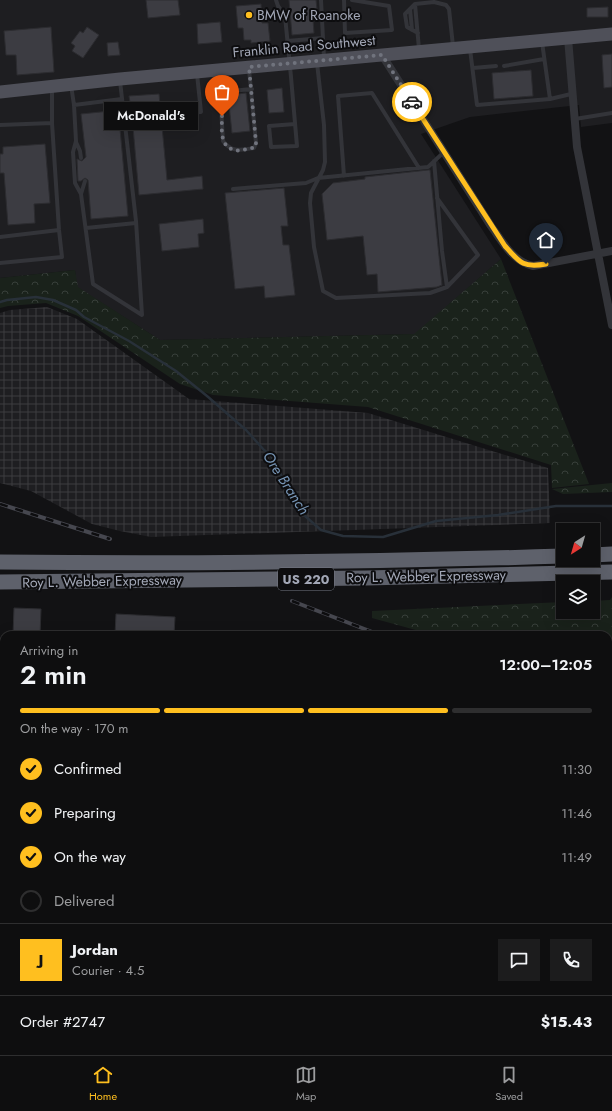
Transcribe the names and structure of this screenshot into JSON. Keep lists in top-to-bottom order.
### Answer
{
  "streets": {
    "highway": ["Roy L. Webber Expressway", "US 220"],
    "main road": ["Franklin Road Southwest"]
  },
  "water": ["Ore Branch"],
  "places": ["BMW of Roanoke", "McDonald's"],
  "north": "bottom left",
  "page": {
    "bubble": "McDonald's",
    "heading": ["2 min", "Arriving in", "12:00–12:05"],
    "panel": [
      "Jordan",
      "Courier · 4.5",
      "Order #2747",
      "$15.43"
    ],
    "bar": "On the way · 170 m",
    "list": [
      ["Confirmed", "11:30"],
      ["Preparing", "11:46"],
      ["On the way", "11:49"],
      "Delivered"
    ],
    "round": "J",
    "tabs": ["Home", "Map", "Saved"]
  }
}
